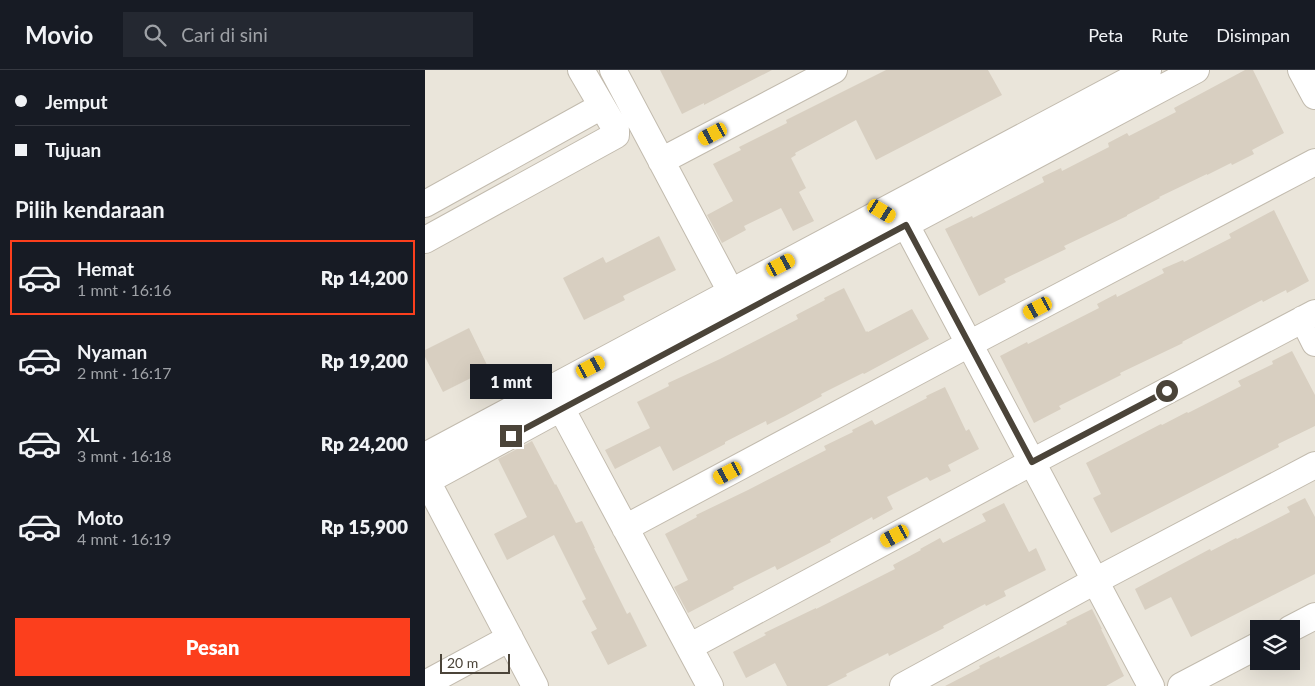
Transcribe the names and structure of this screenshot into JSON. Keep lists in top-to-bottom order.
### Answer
{
  "scale_bar": "20 m",
  "page": {
    "header": "Movio",
    "search": "Cari di sini",
    "nav": ["Peta", "Rute", "Disimpan"],
    "banner": ["Jemput", "Tujuan"],
    "heading": "Pilih kendaraan",
    "list": [
      {
        "name": "Hemat",
        "note": "1 mnt · 16:16",
        "value": "Rp 14,200"
      },
      {
        "name": "Nyaman",
        "note": "2 mnt · 16:17",
        "value": "Rp 19,200"
      },
      {
        "name": "XL",
        "note": "3 mnt · 16:18",
        "value": "Rp 24,200"
      },
      {
        "name": "Moto",
        "note": "4 mnt · 16:19",
        "value": "Rp 15,900"
      }
    ],
    "bubble": "1 mnt",
    "buttons": "Pesan",
    "scale": "20 m"
  }
}
